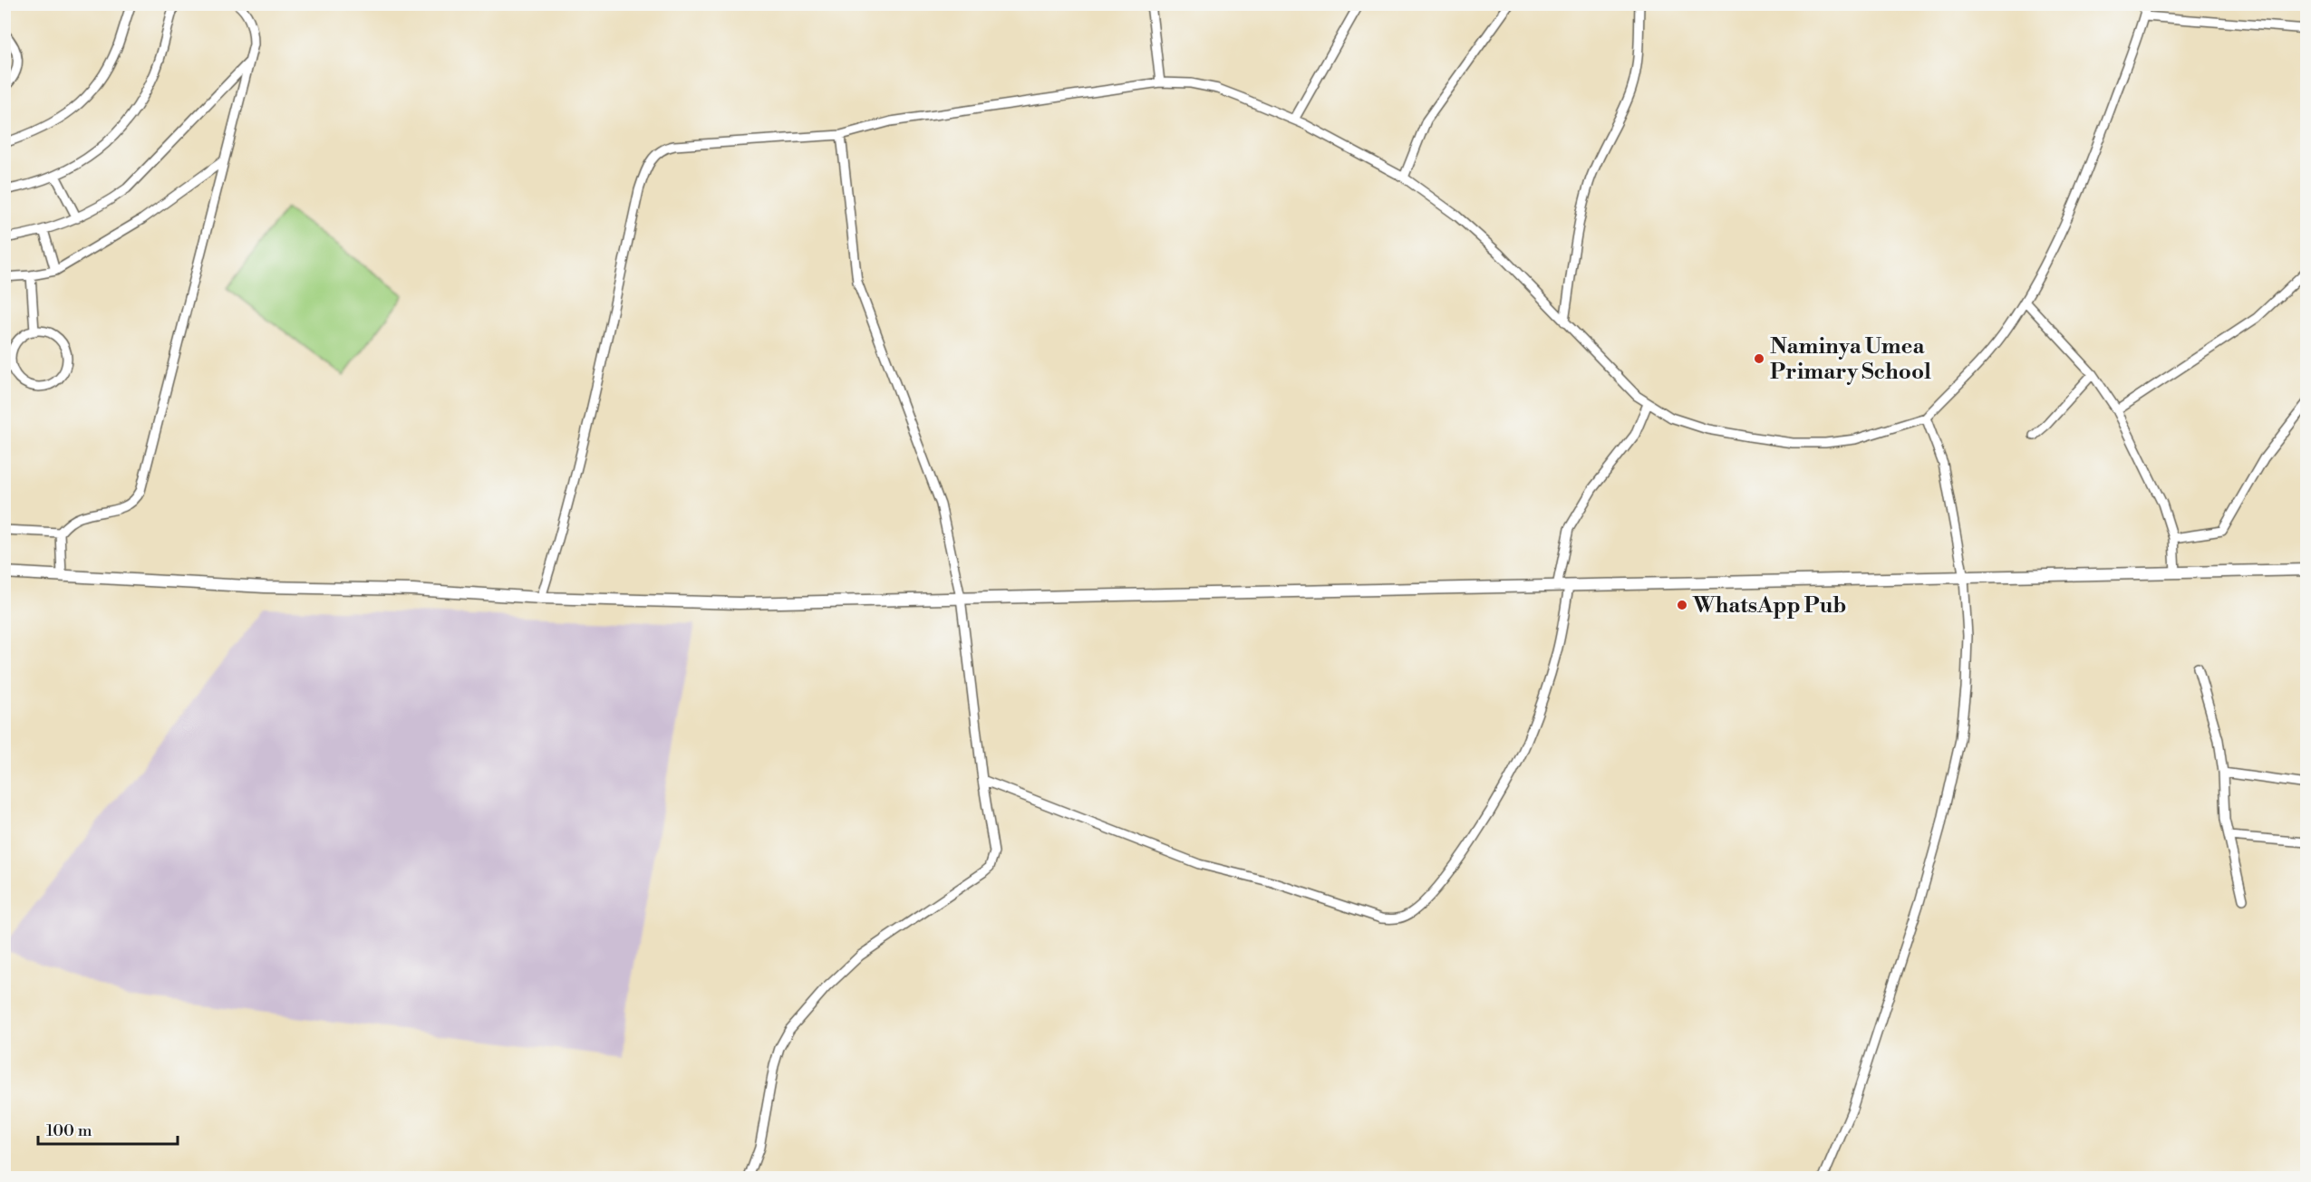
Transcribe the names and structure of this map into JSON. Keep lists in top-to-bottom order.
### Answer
{
  "places": ["Naminya Umea Primary School", "WhatsApp Pub"],
  "scale_bar": "100 m"
}
